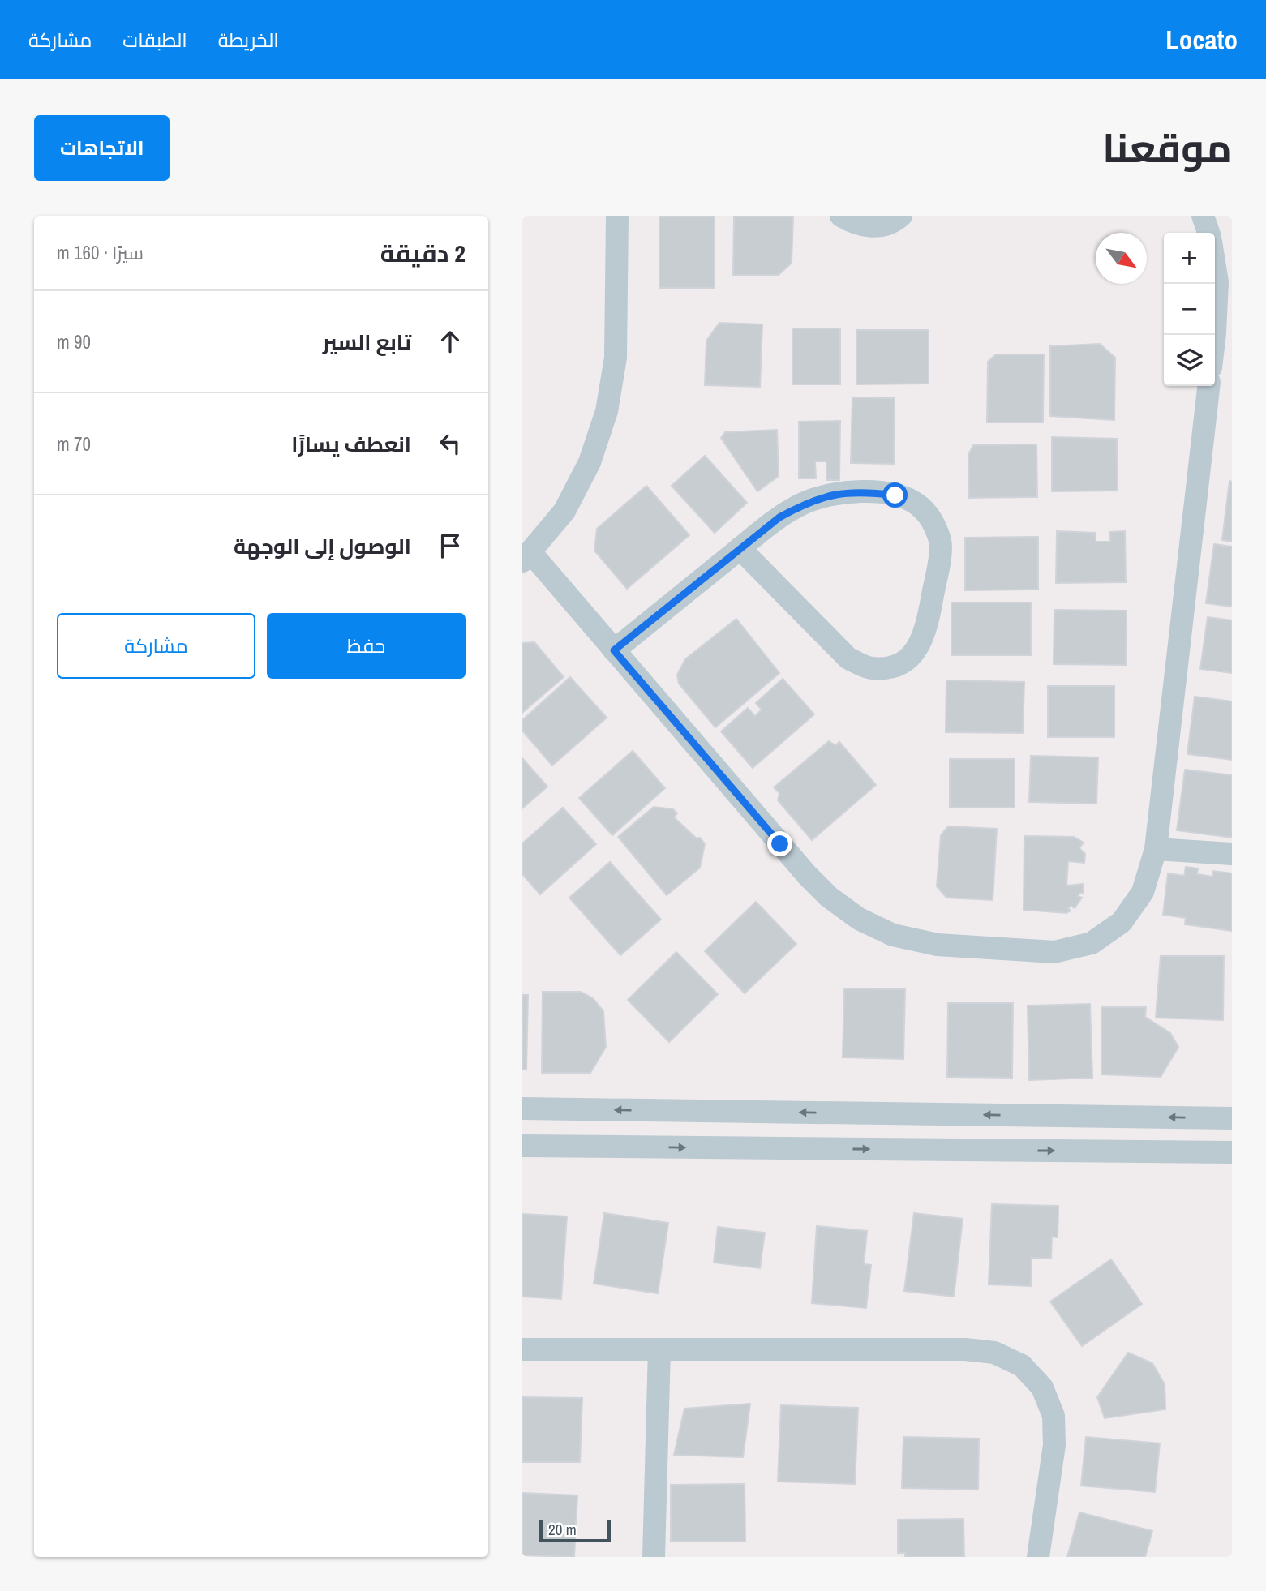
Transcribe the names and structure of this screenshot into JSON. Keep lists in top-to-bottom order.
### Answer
{
  "scale_bar": "20 m",
  "north": "bottom right",
  "page": {
    "header": "Locato",
    "nav": ["الخريطة", "الطبقات", "مشاركة"],
    "title": "موقعنا",
    "buttons": [
      "الاتجاهات",
      ["حفظ", "مشاركة"]
    ],
    "heading": ["2 دقيقة", "سيرًا · 160 m"],
    "map_buttons": ["+", "−"],
    "list": [
      ["تابع السير", "90 m"],
      ["انعطف يسارًا", "70 m"],
      "الوصول إلى الوجهة"
    ],
    "scale": "20 m"
  }
}
